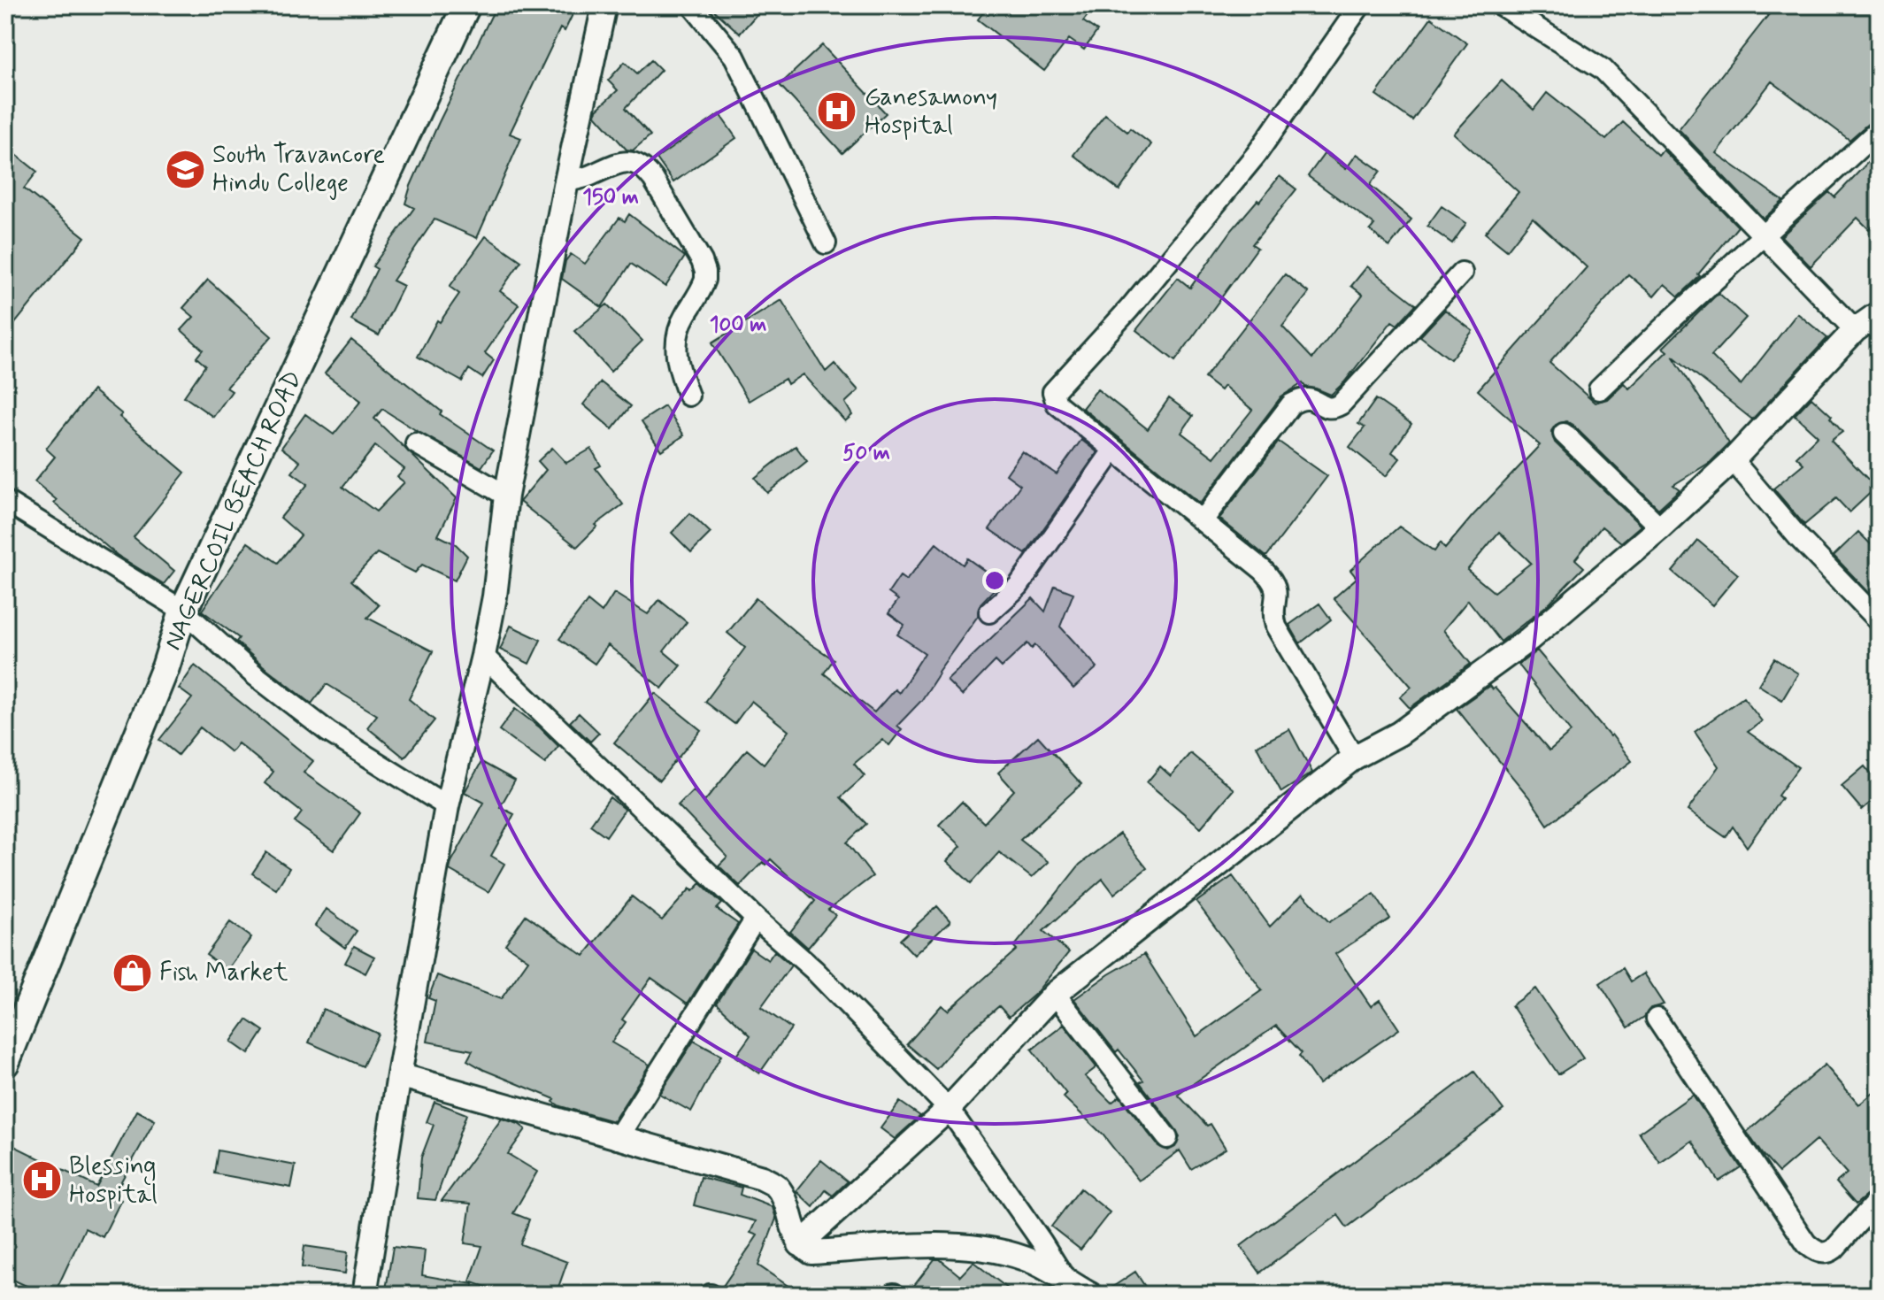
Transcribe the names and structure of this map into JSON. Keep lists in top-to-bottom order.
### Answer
{
  "streets": {
    "main road": ["NAGERCOIL BEACH ROAD"]
  },
  "places": {
    "hospital": ["Ganesamony Hospital", "Blessing Hospital"],
    "school or university": ["South Travancore Hindu College"],
    "shop": ["Fish Market"]
  },
  "rings": ["150 m", "100 m", "50 m"]
}
